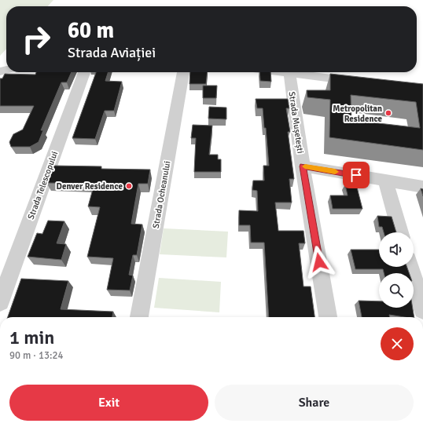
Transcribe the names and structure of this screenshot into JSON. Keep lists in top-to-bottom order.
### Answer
{
  "streets": {
    "street": ["Strada Mușetești", "Strada Telescopului", "Strada Ocheanului"]
  },
  "places": ["Metropolitan Residence", "Denver Residence"],
  "page": {
    "turn": ["60 m", "Strada Aviației"],
    "heading": ["1 min", "90 m · 13:24"],
    "buttons": ["Exit", "Share"]
  }
}
